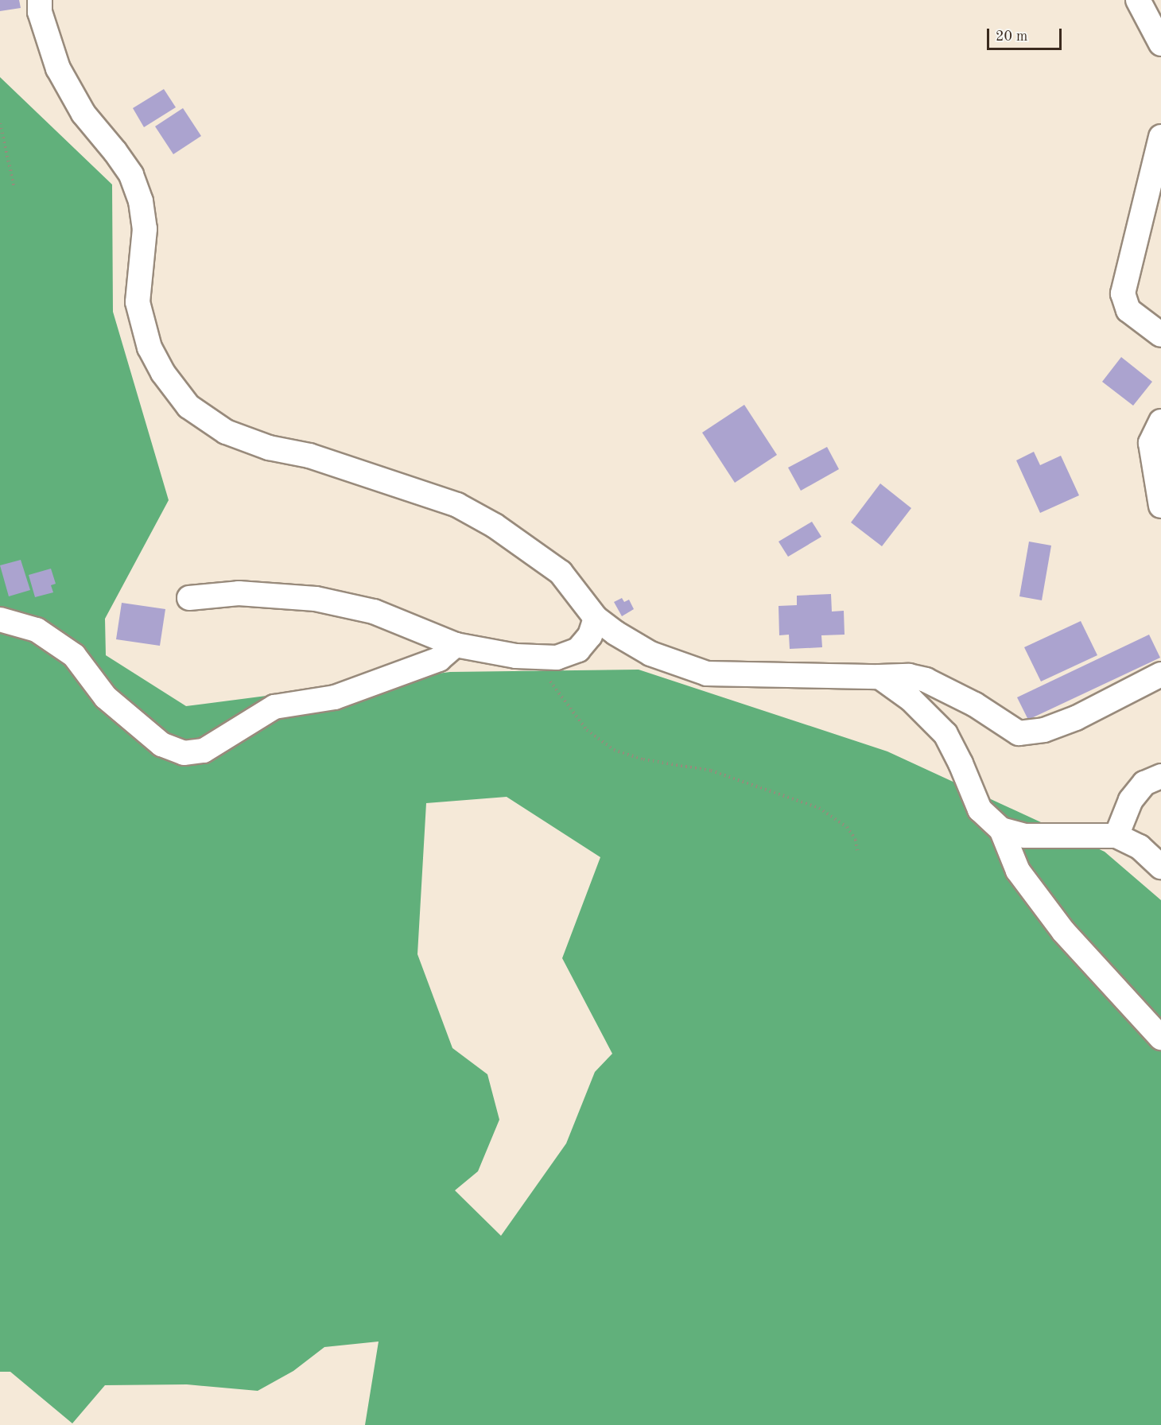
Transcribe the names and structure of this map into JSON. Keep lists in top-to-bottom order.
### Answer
{
  "scale_bar": "20 m"
}
